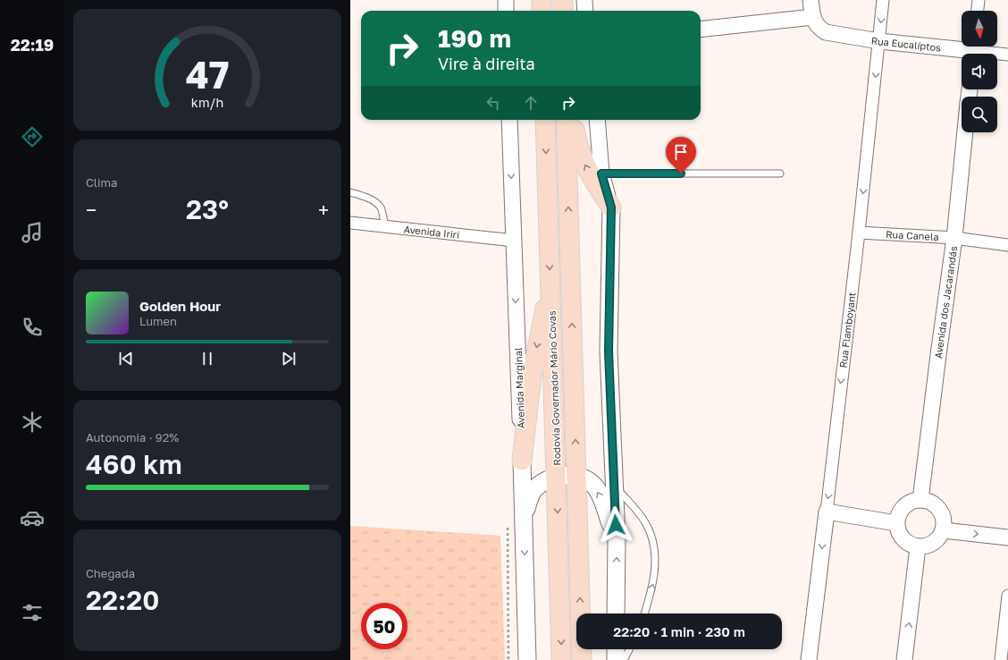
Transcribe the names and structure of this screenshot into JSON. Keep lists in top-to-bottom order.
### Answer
{
  "streets": {
    "main road": ["Avenida Marginal", "Rodovia Governador Mário Covas"],
    "street": [
      "Rua Eucalíptos",
      "Avenida Iriri",
      "Rua Canela",
      "Avenida dos Jacarandás",
      "Rua Flamboyant"
    ]
  },
  "crossings": [
    ["Rua Eucalíptos", "Rua Flamboyant"],
    ["Avenida Iriri", "Avenida Marginal"],
    ["Rua Canela", "Avenida dos Jacarandás"],
    ["Rua Canela", "Rua Flamboyant"]
  ],
  "one_way": ["Rua Flamboyant", "Avenida Marginal"],
  "north": "bottom",
  "page": {
    "tabs": "22:19",
    "turn": ["190 m", "Vire à direita"],
    "tile": [
      "Clima",
      ["Autonomia · 92%", "460 km"],
      ["Chegada", "22:20"]
    ],
    "heat": ["−", "23°", "+"],
    "song": ["Golden Hour", "Lumen"],
    "limit": "50",
    "trip": "22:20 · 1 min · 230 m",
    "gauge": ["47", "km/h"]
  }
}
